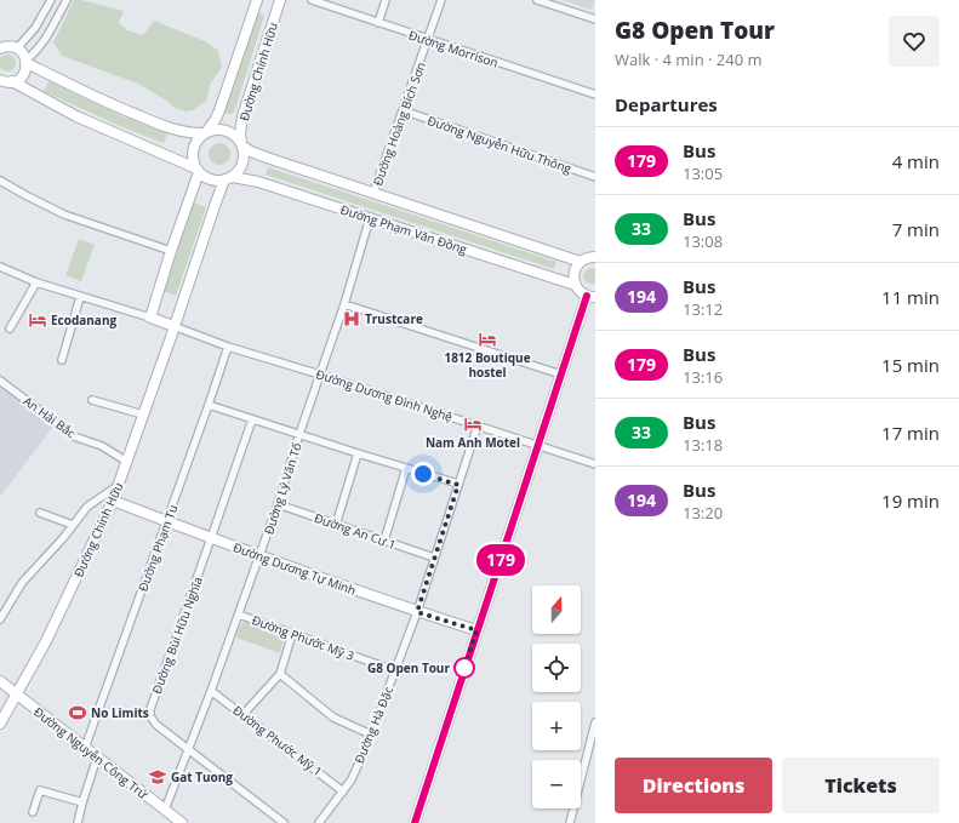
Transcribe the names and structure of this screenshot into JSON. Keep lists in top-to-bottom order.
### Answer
{
  "streets": {
    "street": [
      "Đường Morrison",
      "Đường Chính Hữu",
      "Đường Hoàng Bích Sơn",
      "Đường Nguyễn Hữu Thông",
      "Đường Phạm Văn Đồng",
      "Đường Dương Đình Nghệ",
      "An Hải Bắc",
      "Đường Lý Văn Tố",
      "Đường An Cư 1",
      "Đường Phạm Tu",
      "Đường Dương Tự Minh",
      "Đường Bùi Hữu Nghĩa",
      "Đường Phước Mỹ 3",
      "Đường Hà Đặc",
      "Đường Phước Mỹ 1",
      "Đường Nguyễn Công Trứ"
    ]
  },
  "crossings": [
    ["Đường Morrison", "Đường Hoàng Bích Sơn"],
    ["Đường Chính Hữu", "Đường Phạm Văn Đồng"],
    ["Đường Chính Hữu", "Đường Dương Đình Nghệ"],
    ["Đường Chính Hữu", "An Hải Bắc"],
    ["Đường Chính Hữu", "Đường Dương Tự Minh"],
    ["Đường Chính Hữu", "Đường Nguyễn Công Trứ"],
    ["Đường Hoàng Bích Sơn", "Đường Nguyễn Hữu Thông"],
    ["Đường Hoàng Bích Sơn", "Đường Phạm Văn Đồng"],
    ["Đường Phạm Văn Đồng", "Đường Lý Văn Tố"],
    ["Đường Dương Đình Nghệ", "Đường Lý Văn Tố"],
    ["Đường Dương Đình Nghệ", "Đường Phạm Tu"],
    ["Đường Dương Đình Nghệ", "Đường Hà Đặc"],
    ["Đường Lý Văn Tố", "Đường An Cư 1"],
    ["Đường Lý Văn Tố", "Đường Dương Tự Minh"],
    ["Đường Lý Văn Tố", "Đường Bùi Hữu Nghĩa"],
    ["Đường Lý Văn Tố", "Đường Phước Mỹ 3"],
    ["Đường Lý Văn Tố", "Đường Phước Mỹ 1"],
    ["Đường Lý Văn Tố", "Đường Nguyễn Công Trứ"],
    ["Đường An Cư 1", "Đường Hà Đặc"],
    ["Đường Phạm Tu", "Đường Dương Tự Minh"],
    ["Đường Phạm Tu", "Đường Nguyễn Công Trứ"],
    ["Đường Dương Tự Minh", "Đường Bùi Hữu Nghĩa"],
    ["Đường Dương Tự Minh", "Đường Hà Đặc"],
    ["Đường Phước Mỹ 3", "Đường Hà Đặc"],
    ["Đường Hà Đặc", "Đường Phước Mỹ 1"]
  ],
  "places": {
    "hospital": ["Trustcare"],
    "hotel": ["Ecodanang", "1812 Boutique hostel", "Nam Anh Motel"],
    "other": ["G8 Open Tour"],
    "sports": ["No Limits"],
    "school or university": ["Gat Tuong"]
  },
  "lines": ["bus line 179"],
  "north": "top",
  "page": {
    "on_map": "179",
    "heading": [
      ["G8 Open Tour", "Walk · 4 min · 240 m"],
      "Departures"
    ],
    "list": [
      {
        "mark": "179",
        "name": "Bus",
        "note": "13:05",
        "value": "4 min"
      },
      {
        "mark": "33",
        "name": "Bus",
        "note": "13:08",
        "value": "7 min"
      },
      {
        "mark": "194",
        "name": "Bus",
        "note": "13:12",
        "value": "11 min"
      },
      {
        "mark": "179",
        "name": "Bus",
        "note": "13:16",
        "value": "15 min"
      },
      {
        "mark": "33",
        "name": "Bus",
        "note": "13:18",
        "value": "17 min"
      },
      {
        "mark": "194",
        "name": "Bus",
        "note": "13:20",
        "value": "19 min"
      }
    ],
    "map_buttons": ["+", "−"],
    "buttons": ["Directions", "Tickets"]
  }
}
